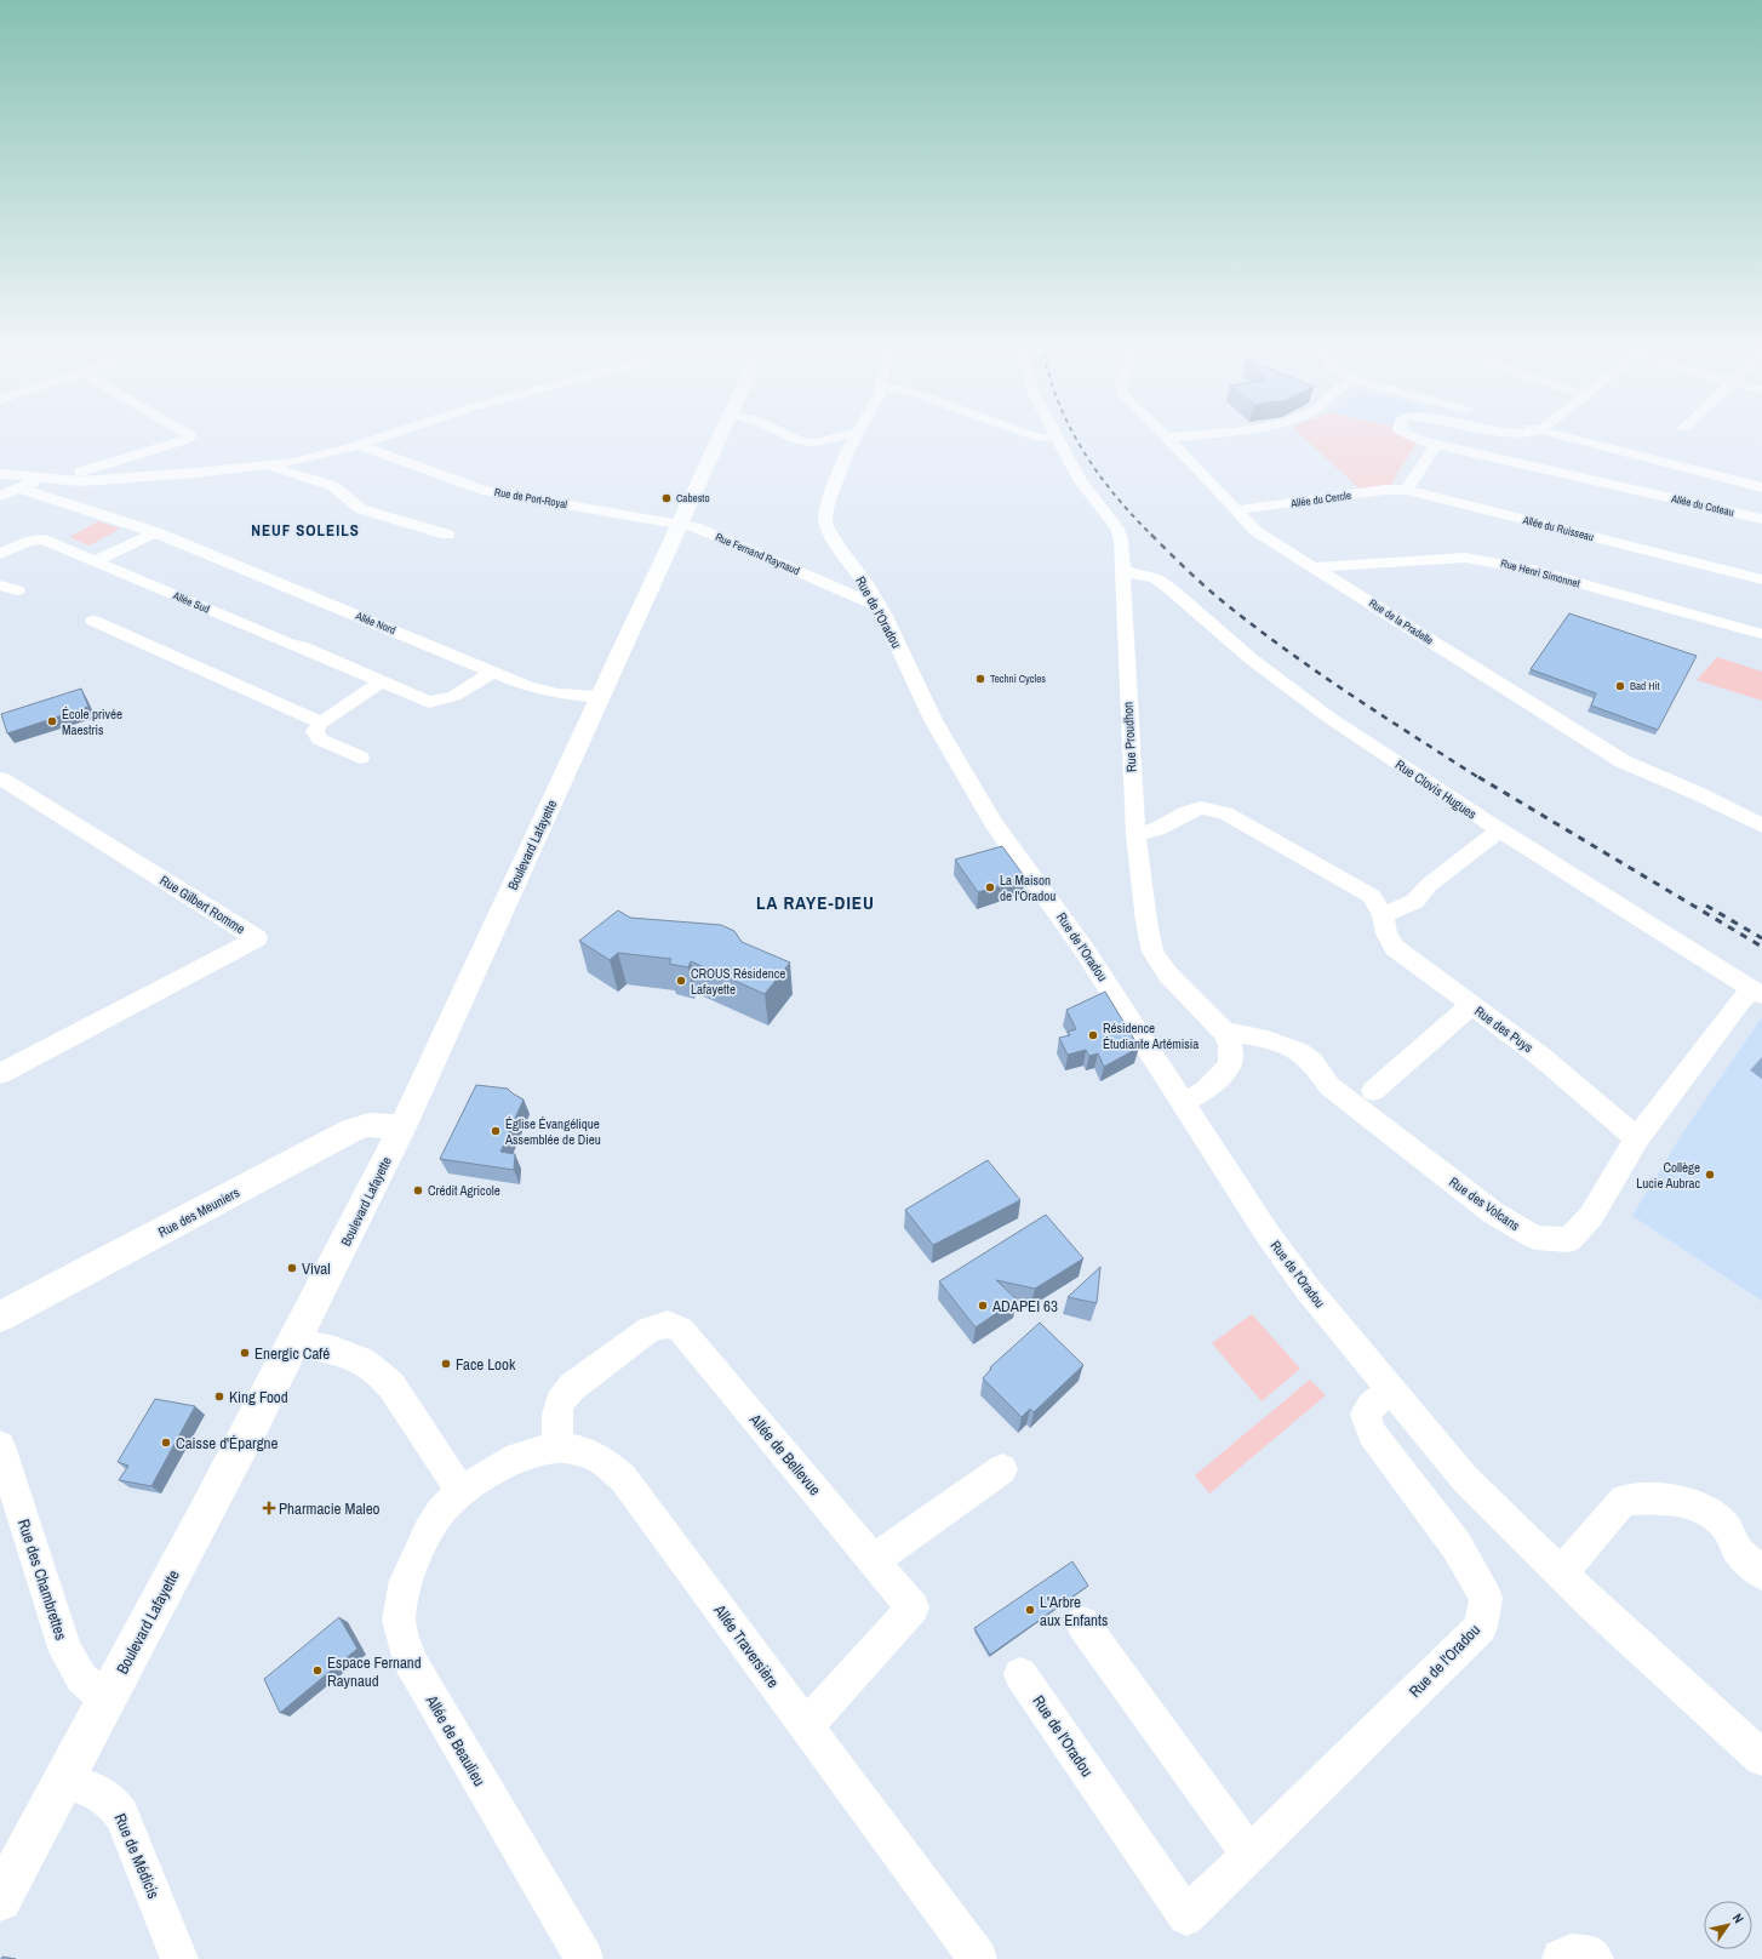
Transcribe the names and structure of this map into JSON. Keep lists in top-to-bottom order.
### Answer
{
  "streets": {
    "main road": ["Boulevard Lafayette", "Rue des Meuniers"],
    "street": [
      "Rue de Port-Royal",
      "Allée du Cercle",
      "Allée du Coteau",
      "Allée du Ruisseau",
      "Rue Fernand Raynaud",
      "Rue Henri Simonnet",
      "Allée Sud",
      "Rue de l'Oradou",
      "Rue de la Pradelle",
      "Allée Nord",
      "Rue Proudhon",
      "Rue Clovis Hugues",
      "Rue Gilbert Romme",
      "Rue des Puys",
      "Rue des Volcans",
      "Allée de Bellevue",
      "Rue des Chambrettes",
      "Allée Traversière",
      "Allée de Beaulieu",
      "Rue de Médicis"
    ]
  },
  "crossings": [
    ["Rue de Port-Royal", "Rue Fernand Raynaud"],
    ["Rue de Port-Royal", "Boulevard Lafayette"],
    ["Allée du Cercle", "Allée du Ruisseau"],
    ["Allée du Cercle", "Rue de la Pradelle"],
    ["Rue Fernand Raynaud", "Rue de l'Oradou"],
    ["Rue Fernand Raynaud", "Boulevard Lafayette"],
    ["Rue Henri Simonnet", "Rue de la Pradelle"],
    ["Allée Sud", "Allée Nord"],
    ["Rue de l'Oradou", "Rue Proudhon"],
    ["Allée Nord", "Boulevard Lafayette"],
    ["Rue Proudhon", "Rue Clovis Hugues"],
    ["Rue Proudhon", "Rue des Puys"],
    ["Rue Proudhon", "Rue des Volcans"],
    ["Rue Clovis Hugues", "Rue des Volcans"],
    ["Boulevard Lafayette", "Rue des Meuniers"],
    ["Boulevard Lafayette", "Rue des Chambrettes"],
    ["Boulevard Lafayette", "Rue de Médicis"],
    ["Rue des Puys", "Rue des Volcans"],
    ["Allée de Bellevue", "Allée Traversière"],
    ["Allée Traversière", "Allée de Beaulieu"]
  ],
  "districts": ["NEUF SOLEILS", "LA RAYE-DIEU"],
  "places": {
    "other": [
      "Cabesto",
      "Techni Cycles",
      "Bad Hit",
      "École privée Maestris",
      "La Maison de l'Oradou",
      "CROUS Résidence Lafayette",
      "Résidence Étudiante Artémisia",
      "Église Évangélique Assemblée de Dieu",
      "Collège Lucie Aubrac",
      "Crédit Agricole",
      "Vival",
      "ADAPEI 63",
      "Energic Café",
      "Face Look",
      "King Food",
      "Caisse d'Épargne",
      "L'Arbre aux Enfants",
      "Espace Fernand Raynaud"
    ],
    "health": ["Pharmacie Maleo"]
  },
  "north": "top right"
}
